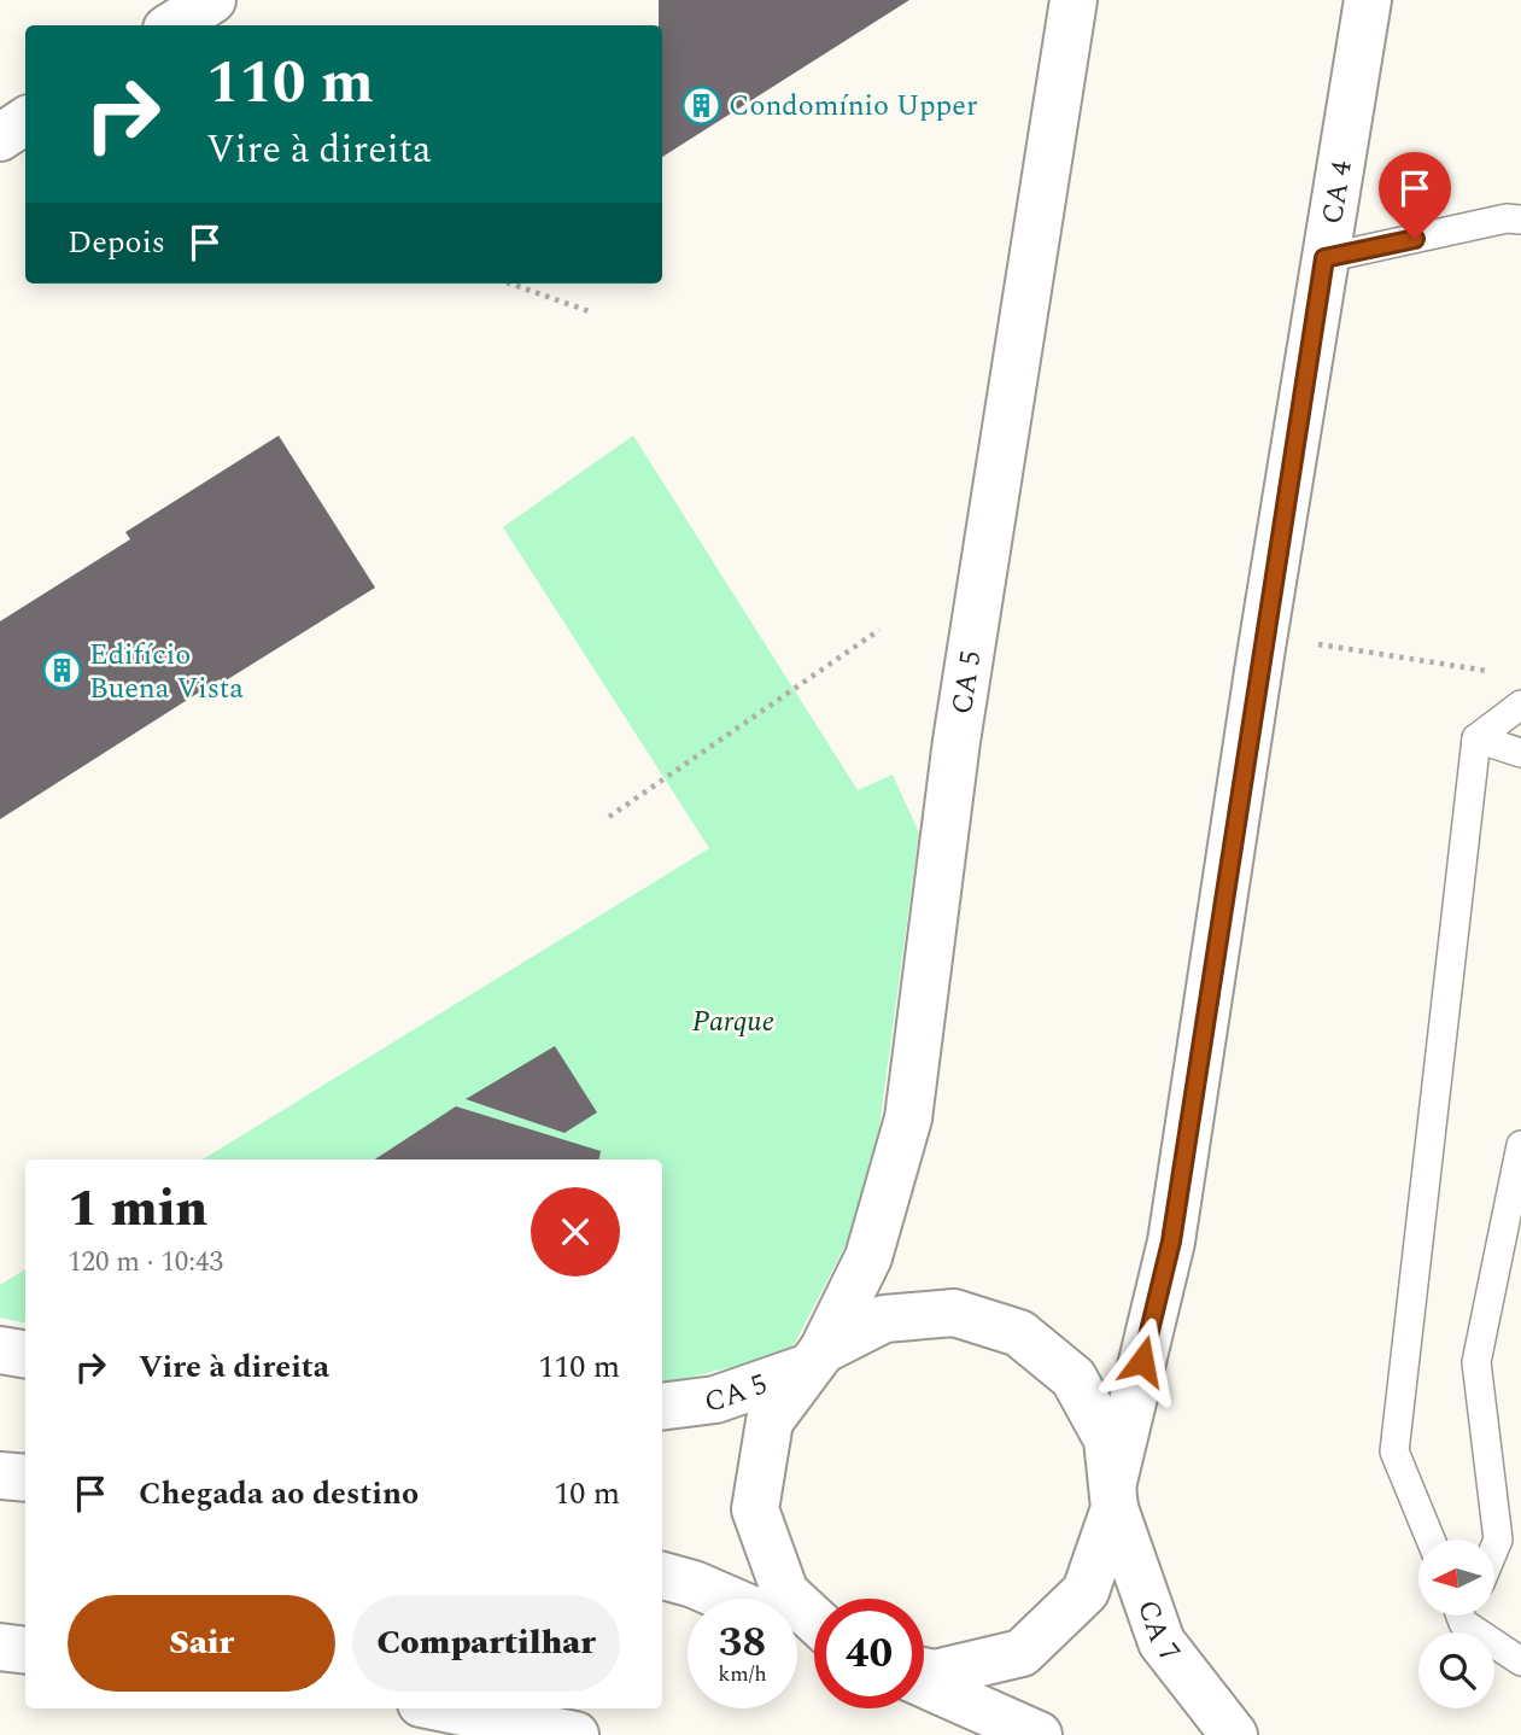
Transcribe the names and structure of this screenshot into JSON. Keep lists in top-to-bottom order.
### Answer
{
  "streets": {
    "street": ["CA 4", "CA 5", "CA 7"]
  },
  "crossings": [
    ["CA 4", "CA 7"],
    ["CA 5", "CA 7"]
  ],
  "parks": ["Parque"],
  "places": {
    "building": ["Condomínio Upper", "Edifício Buena Vista"]
  },
  "north": "left",
  "page": {
    "turn": ["110 m", "Vire à direita"],
    "then": "Depois",
    "heading": ["1 min", "120 m · 10:43"],
    "list": [
      {
        "name": "Vire à direita",
        "value": "110 m"
      },
      {
        "name": "Chegada ao destino",
        "value": "10 m"
      }
    ],
    "buttons": ["Sair", "Compartilhar"],
    "speed": "38 km/h",
    "limit": "40"
  }
}
